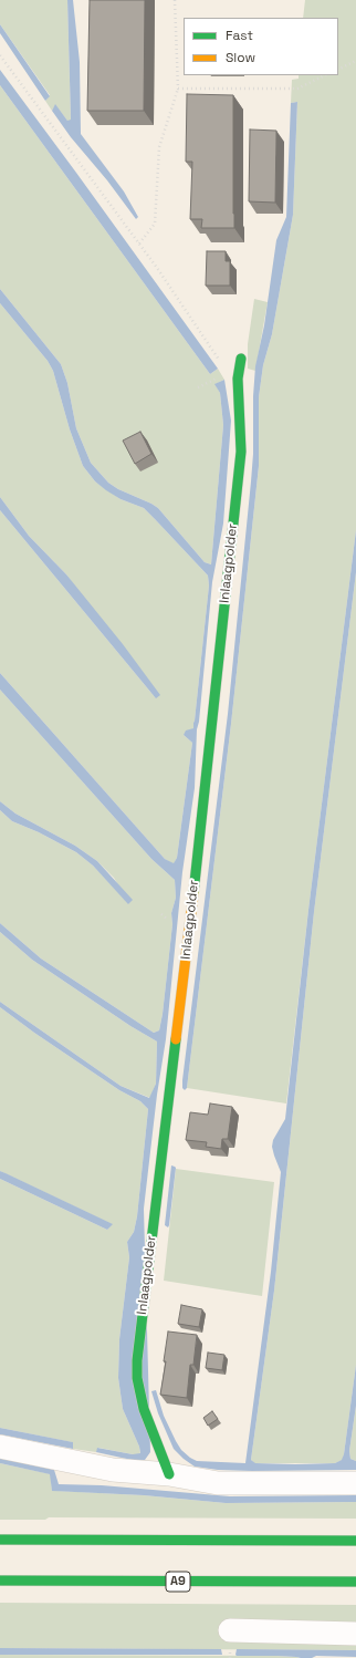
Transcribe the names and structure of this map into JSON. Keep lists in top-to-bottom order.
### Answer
{
  "streets": {
    "main road": ["Inlaagpolder", "A9"]
  },
  "legend": ["Fast", "Slow"]
}
